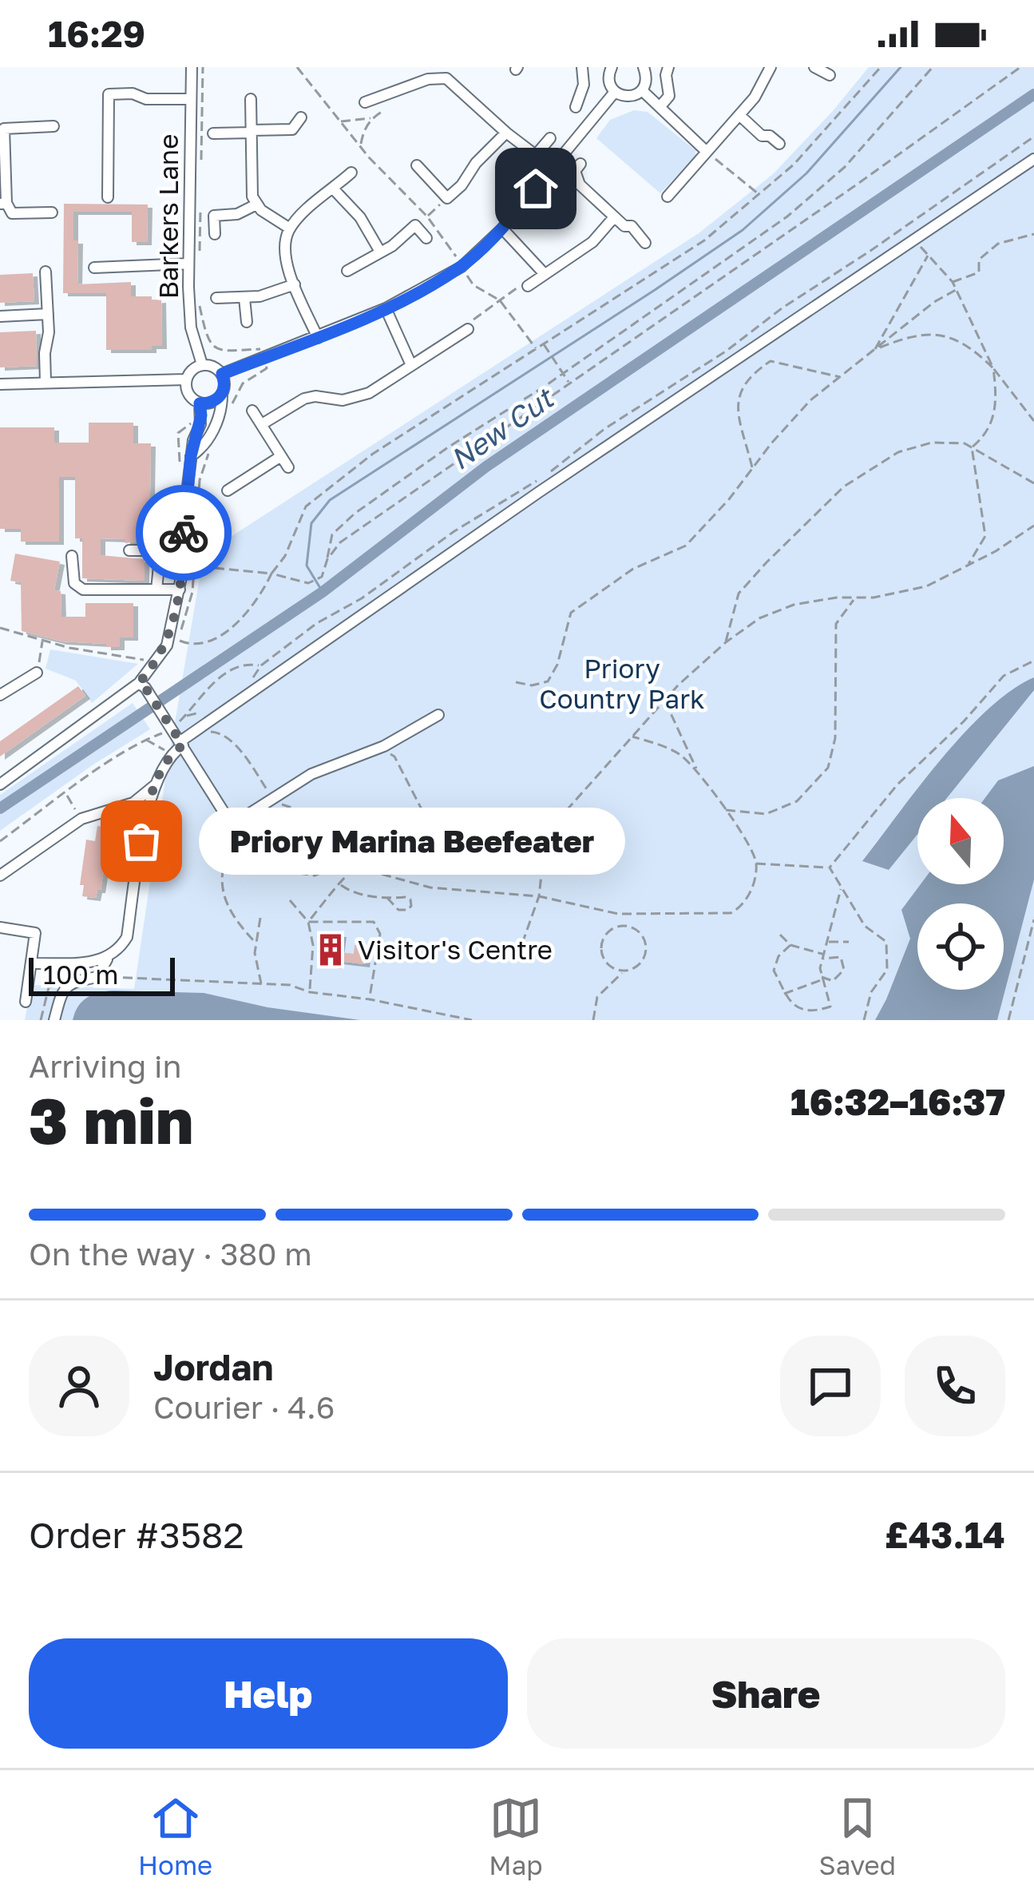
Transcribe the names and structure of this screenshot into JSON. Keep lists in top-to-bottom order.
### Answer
{
  "streets": {
    "street": ["Barkers Lane"]
  },
  "water": ["New Cut"],
  "parks": ["Priory Country Park"],
  "places": {
    "other": ["Priory Marina Beefeater"],
    "building": ["Visitor's Centre"]
  },
  "scale_bar": "100 m",
  "north": "top",
  "page": {
    "status": "16:29",
    "bubble": "Priory Marina Beefeater",
    "scale": "100 m",
    "heading": ["3 min", "Arriving in", "16:32–16:37"],
    "panel": [
      "Jordan",
      "Courier · 4.6",
      "Order #3582",
      "£43.14"
    ],
    "bar": "On the way · 380 m",
    "buttons": ["Help", "Share"],
    "tabs": ["Home", "Map", "Saved"]
  }
}
